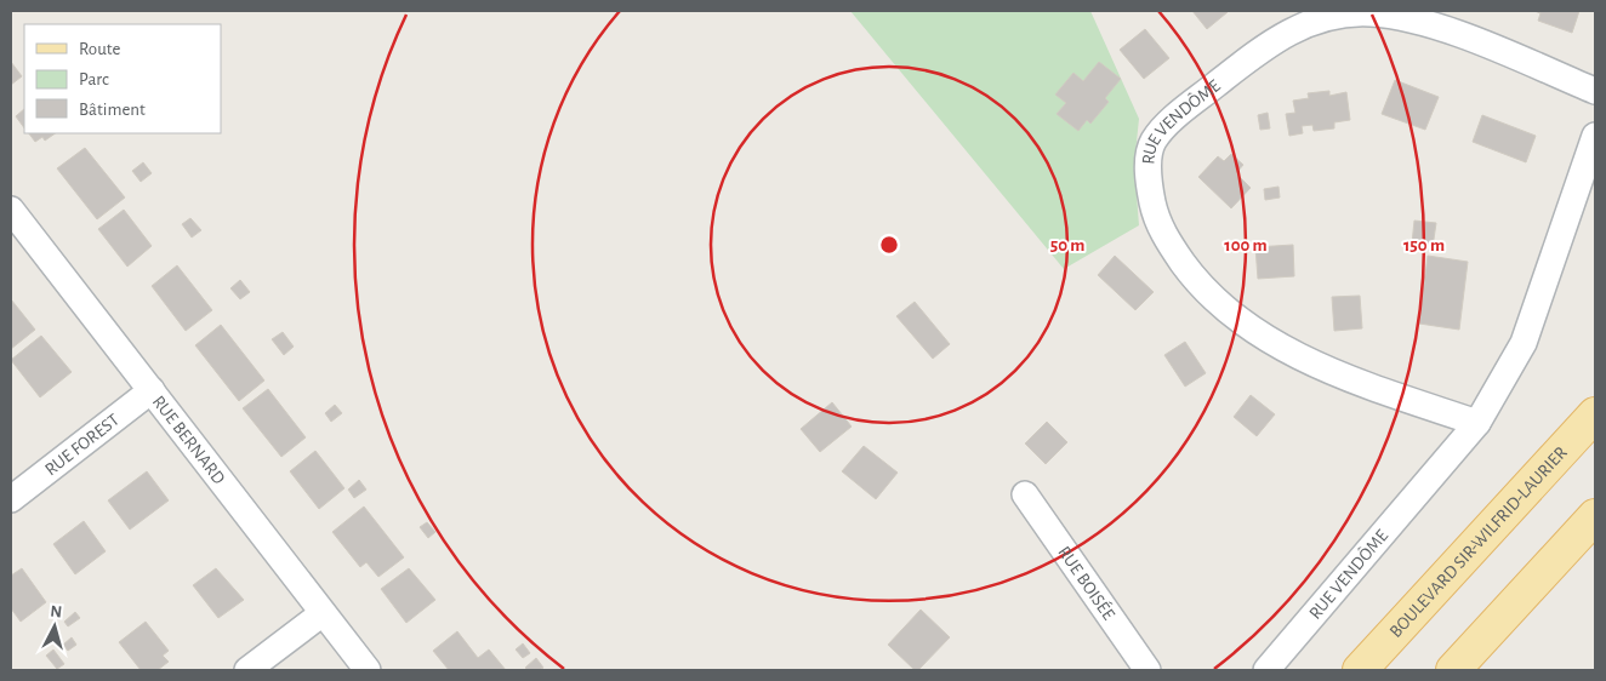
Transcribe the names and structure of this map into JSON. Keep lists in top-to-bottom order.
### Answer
{
  "streets": {
    "main road": ["BOULEVARD SIR-WILFRID-LAURIER"],
    "street": [
      "RUE VENDÔME",
      "RUE BERNARD",
      "RUE FOREST",
      "RUE BOISÉE"
    ]
  },
  "crossings": [
    ["RUE BERNARD", "RUE FOREST"]
  ],
  "legend": ["Route", "Parc", "Bâtiment"],
  "north": "top",
  "rings": ["50 m", "100 m", "150 m"]
}
